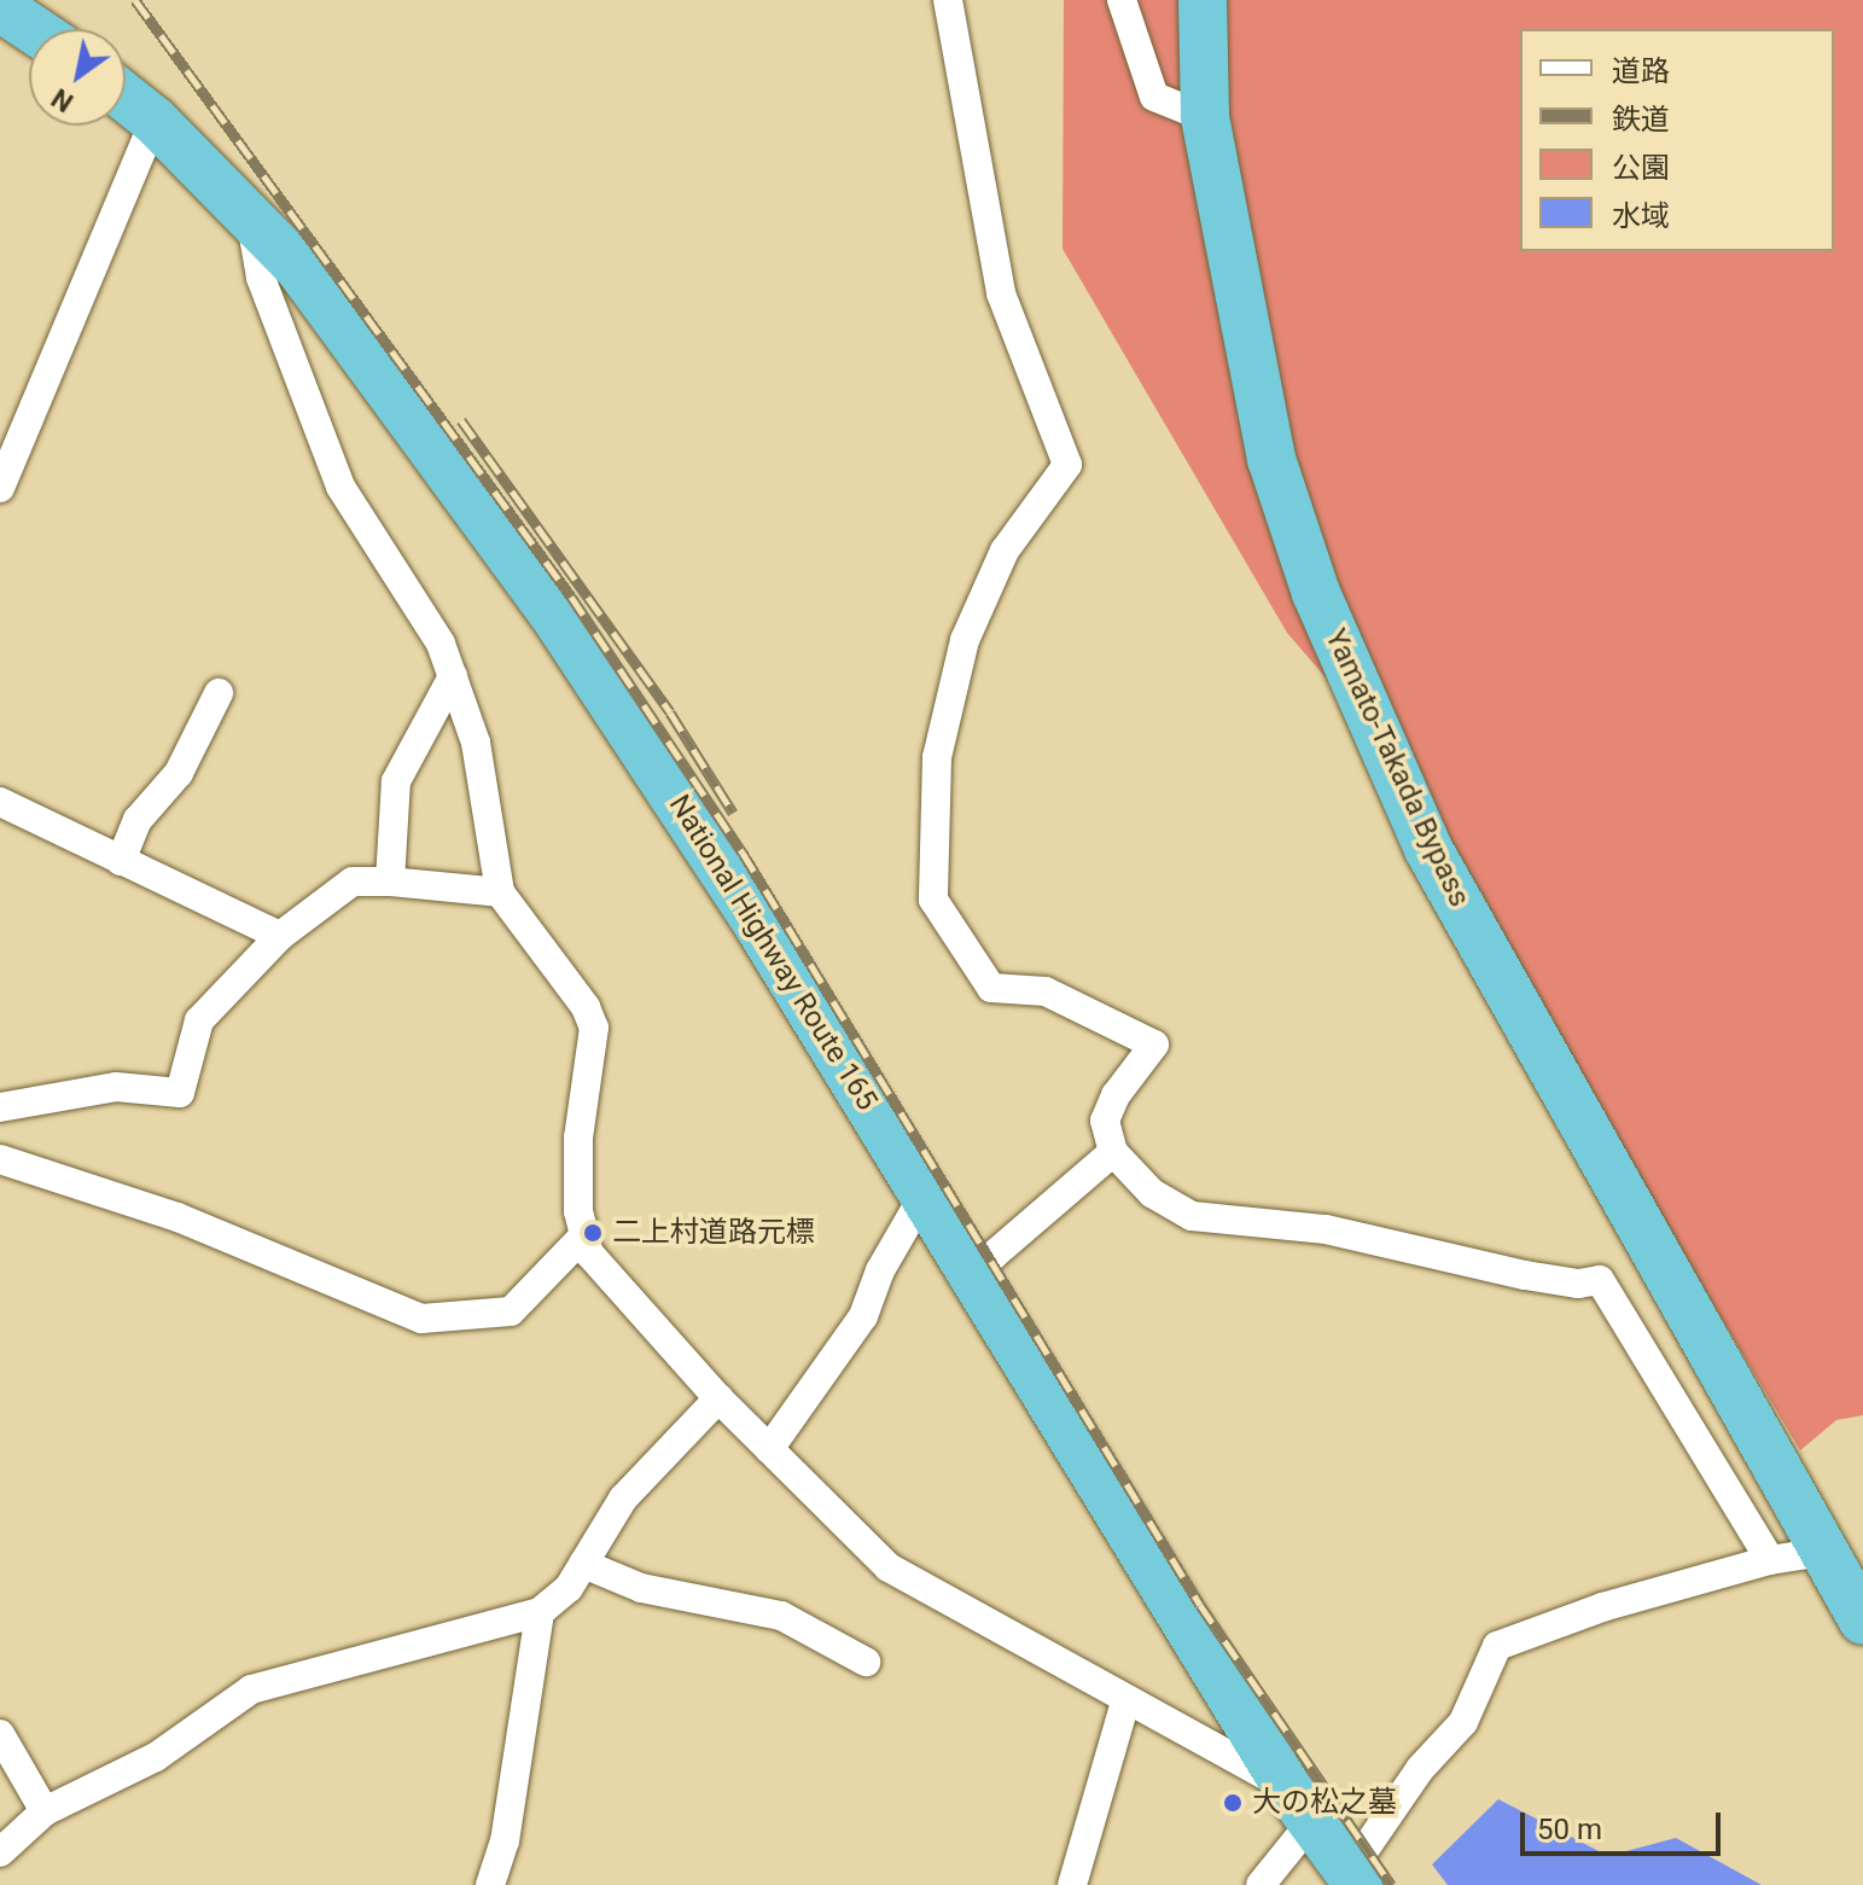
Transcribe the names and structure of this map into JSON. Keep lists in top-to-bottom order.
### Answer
{
  "streets": {
    "highway": ["Yamato-Takada Bypass", "National Highway Route 165"]
  },
  "places": ["二上村道路元標", "大の松之墓"],
  "legend": [
    "道路",
    "鉄道",
    "公園",
    "水域"
  ],
  "scale_bar": "50 m",
  "north": "bottom left"
}
